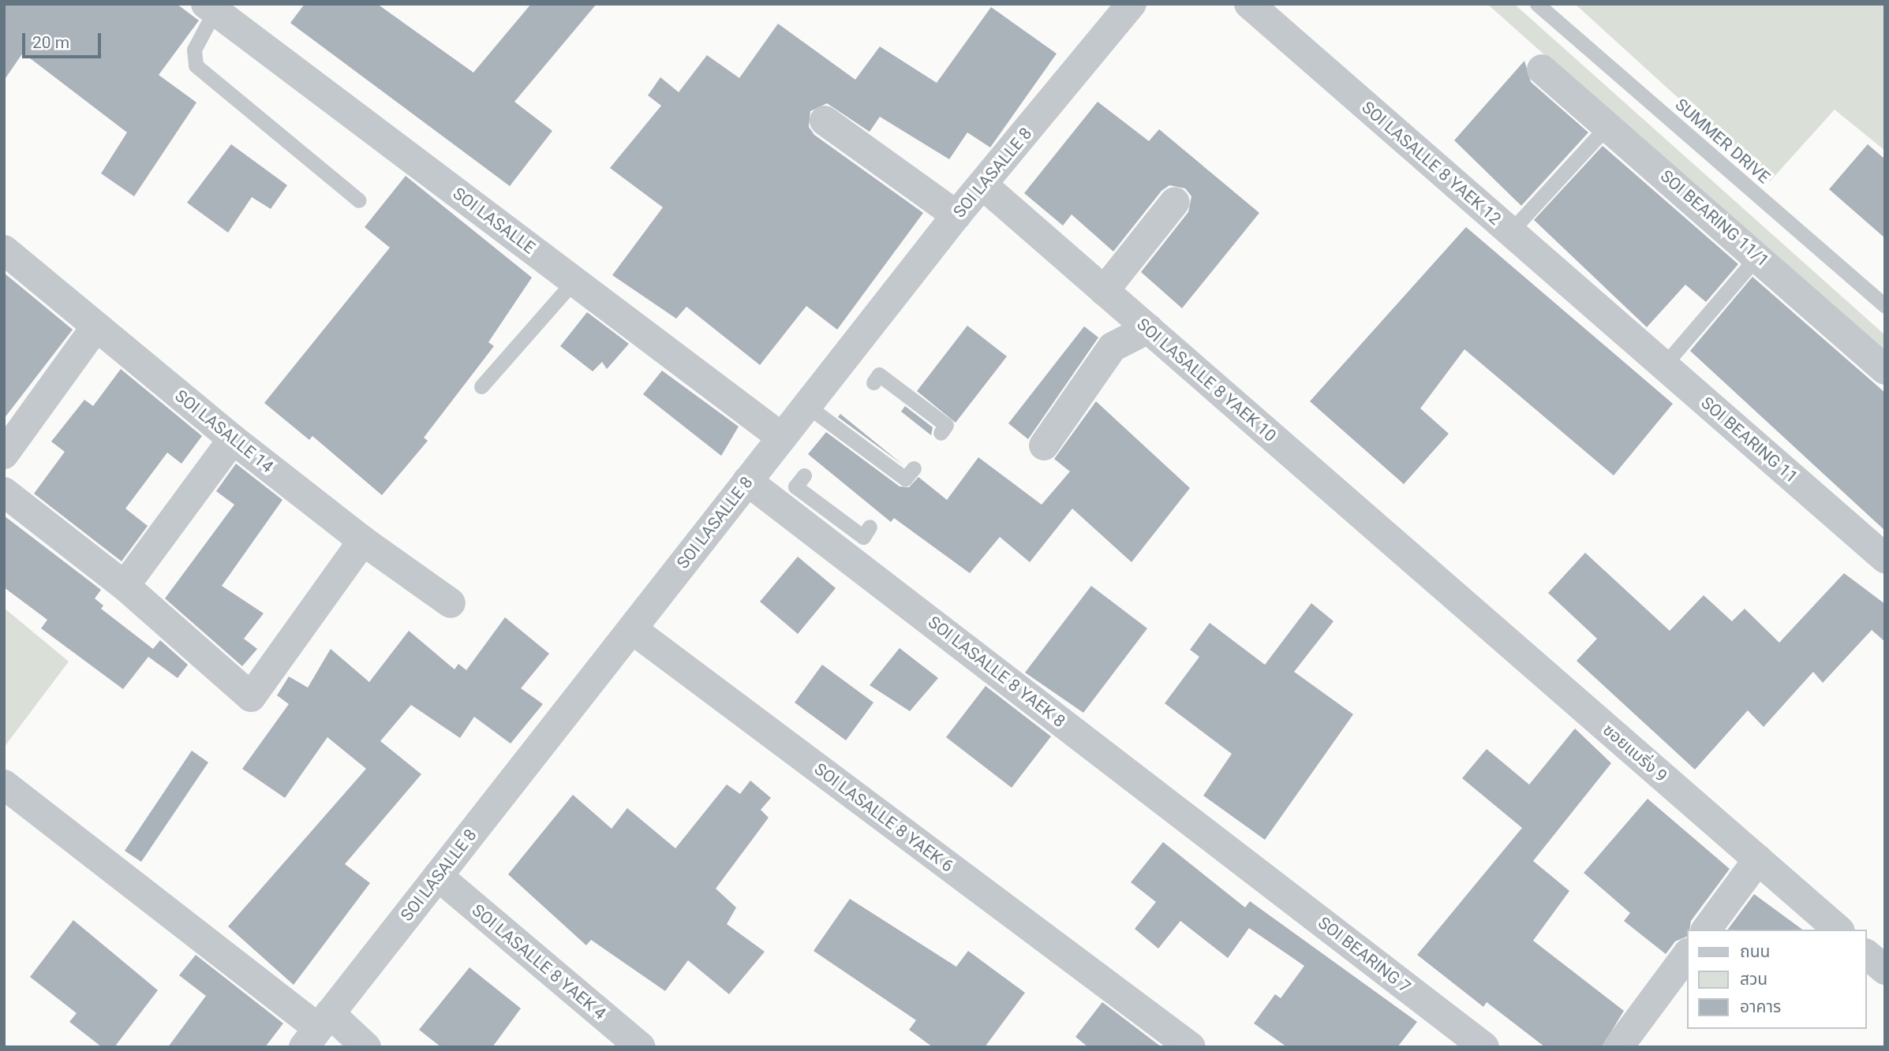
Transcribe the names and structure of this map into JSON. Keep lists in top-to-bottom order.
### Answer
{
  "streets": {
    "street": [
      "SOI LASALLE 8 YAEK 12",
      "SOI LASALLE 8",
      "SOI BEARING 11/1",
      "SOI LASALLE",
      "SOI LASALLE 8 YAEK 10",
      "SOI LASALLE 14",
      "SOI BEARING 11",
      "SOI LASALLE 8 YAEK 8",
      "ซอยแบริ่ง 9",
      "SOI LASALLE 8 YAEK 6",
      "SOI BEARING 7",
      "SOI LASALLE 8 YAEK 4"
    ],
    "lane": ["SUMMER DRIVE"]
  },
  "crossings": [
    ["SOI LASALLE 8 YAEK 12", "SOI BEARING 11"],
    ["SOI LASALLE 8", "SOI LASALLE"],
    ["SOI LASALLE 8", "SOI LASALLE 8 YAEK 10"],
    ["SOI LASALLE 8", "SOI LASALLE 8 YAEK 8"],
    ["SOI LASALLE 8", "SOI LASALLE 8 YAEK 6"],
    ["SOI LASALLE 8", "SOI LASALLE 8 YAEK 4"],
    ["SOI LASALLE 8 YAEK 10", "ซอยแบริ่ง 9"],
    ["SOI LASALLE 8 YAEK 8", "SOI BEARING 7"]
  ],
  "legend": ["ถนน", "สวน", "อาคาร"],
  "scale_bar": "20 m"
}
